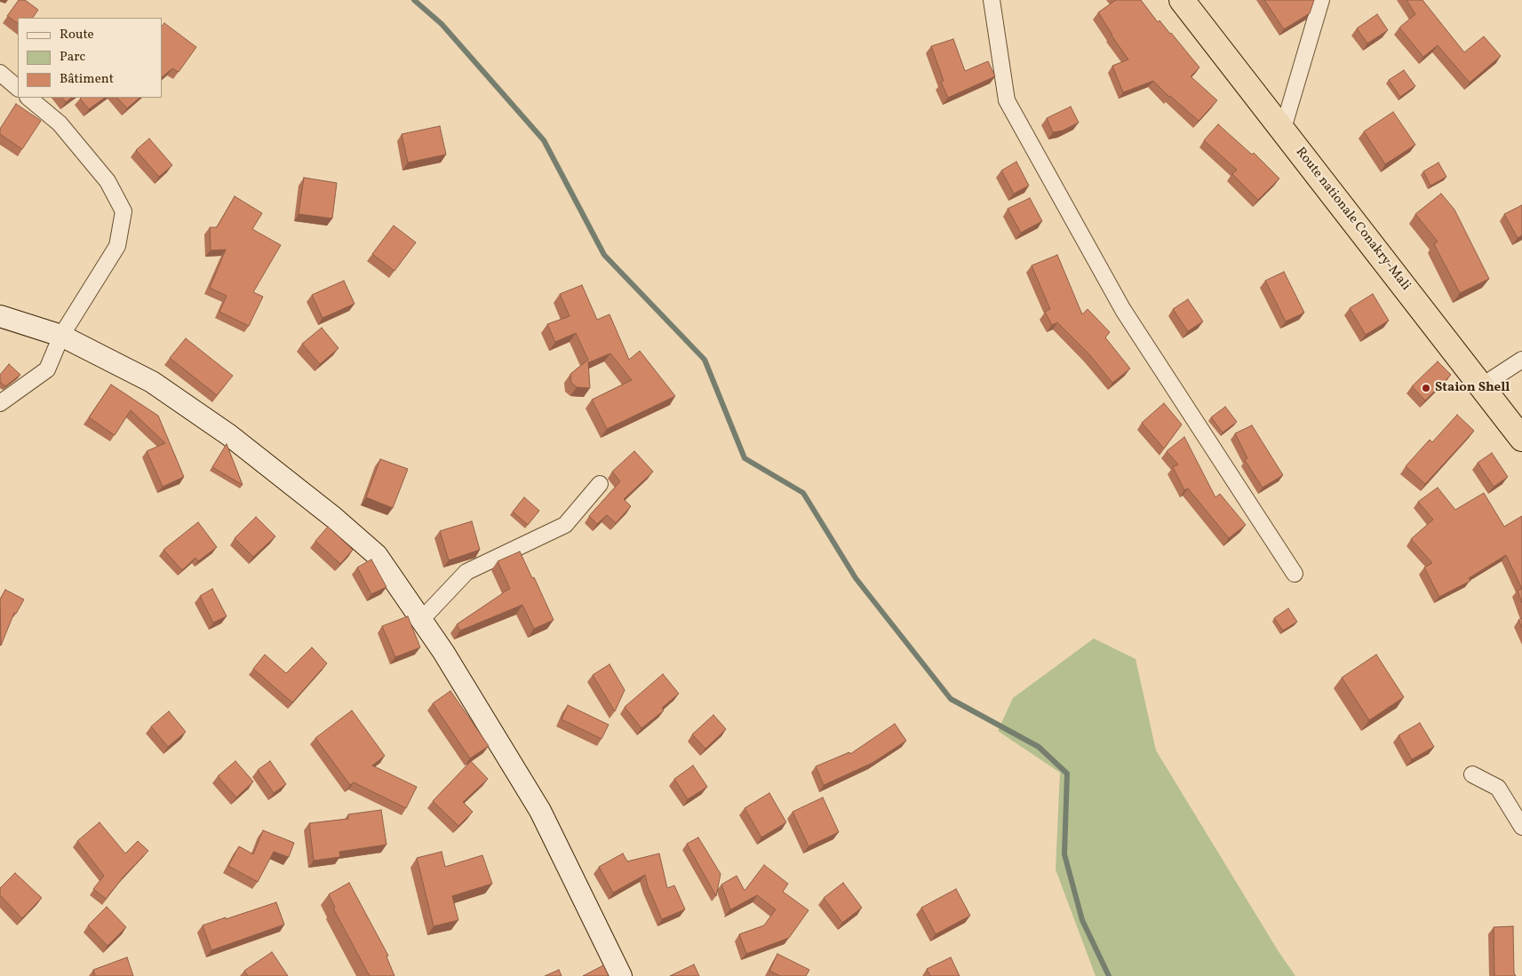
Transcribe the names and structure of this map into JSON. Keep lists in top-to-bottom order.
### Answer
{
  "streets": {
    "highway": ["Route nationale Conakry-Mali"]
  },
  "places": ["Staion Shell"],
  "legend": ["Route", "Parc", "Bâtiment"]
}
